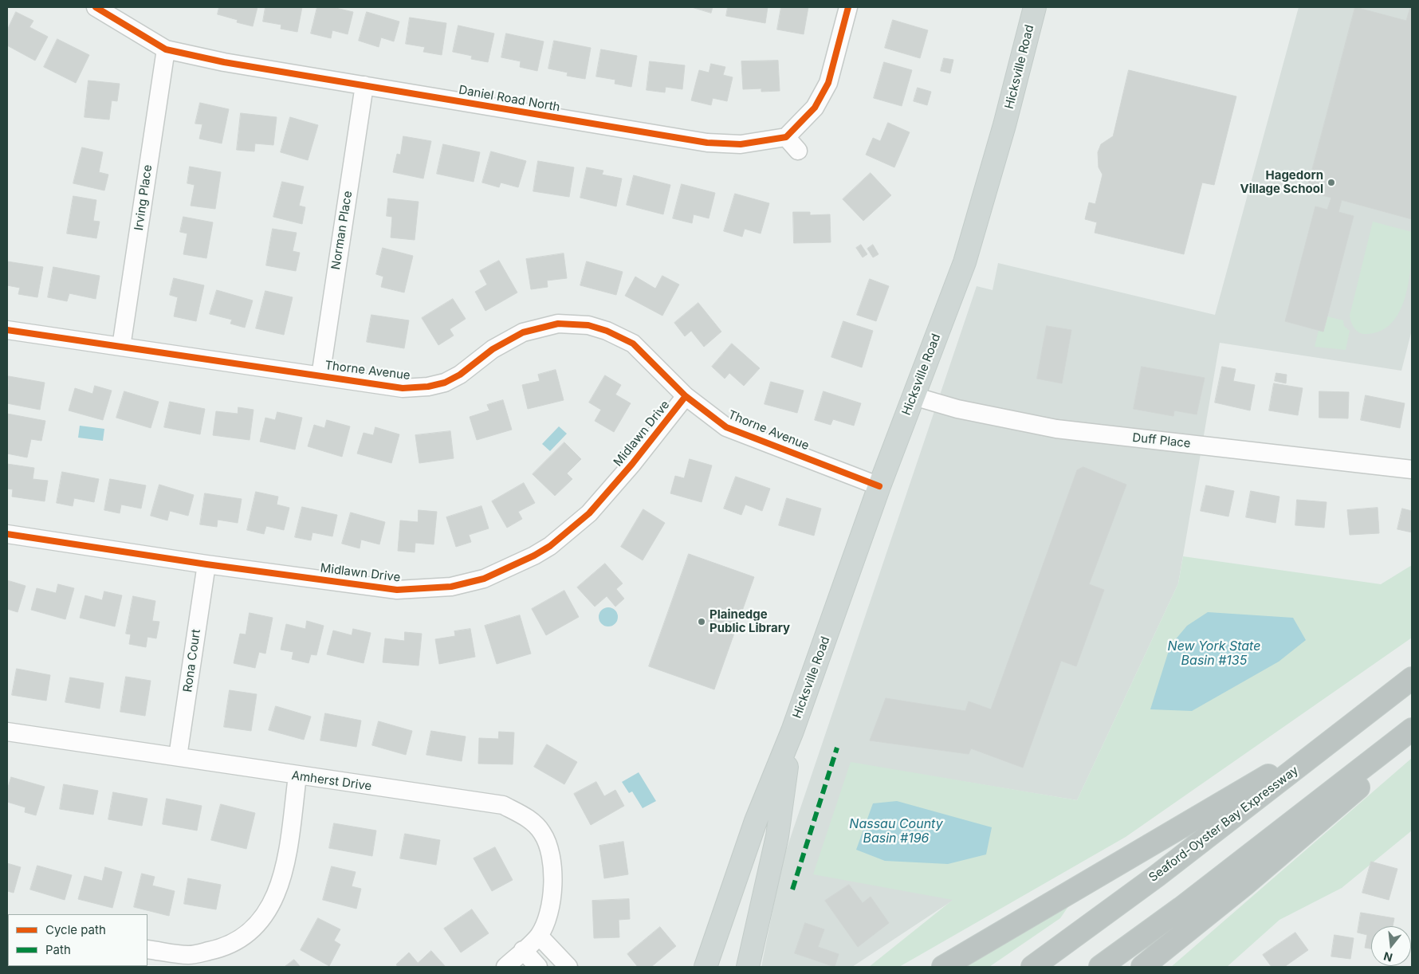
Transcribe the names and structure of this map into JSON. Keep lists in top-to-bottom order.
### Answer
{
  "streets": {
    "highway": ["Seaford-Oyster Bay Expressway"],
    "main road": ["Hicksville Road"],
    "street": [
      "Daniel Road North",
      "Irving Place",
      "Norman Place",
      "Thorne Avenue",
      "Midlawn Drive",
      "Duff Place",
      "Rona Court",
      "Amherst Drive"
    ]
  },
  "crossings": [
    ["Hicksville Road", "Thorne Avenue"],
    ["Hicksville Road", "Duff Place"],
    ["Daniel Road North", "Irving Place"],
    ["Daniel Road North", "Norman Place"],
    ["Irving Place", "Thorne Avenue"],
    ["Norman Place", "Thorne Avenue"],
    ["Thorne Avenue", "Midlawn Drive"],
    ["Midlawn Drive", "Rona Court"],
    ["Rona Court", "Amherst Drive"]
  ],
  "water": ["New York State Basin #135", "Nassau County Basin #196"],
  "places": ["Hagedorn Village School", "Plainedge Public Library"],
  "legend": ["Cycle path", "Path"],
  "north": "bottom"
}
